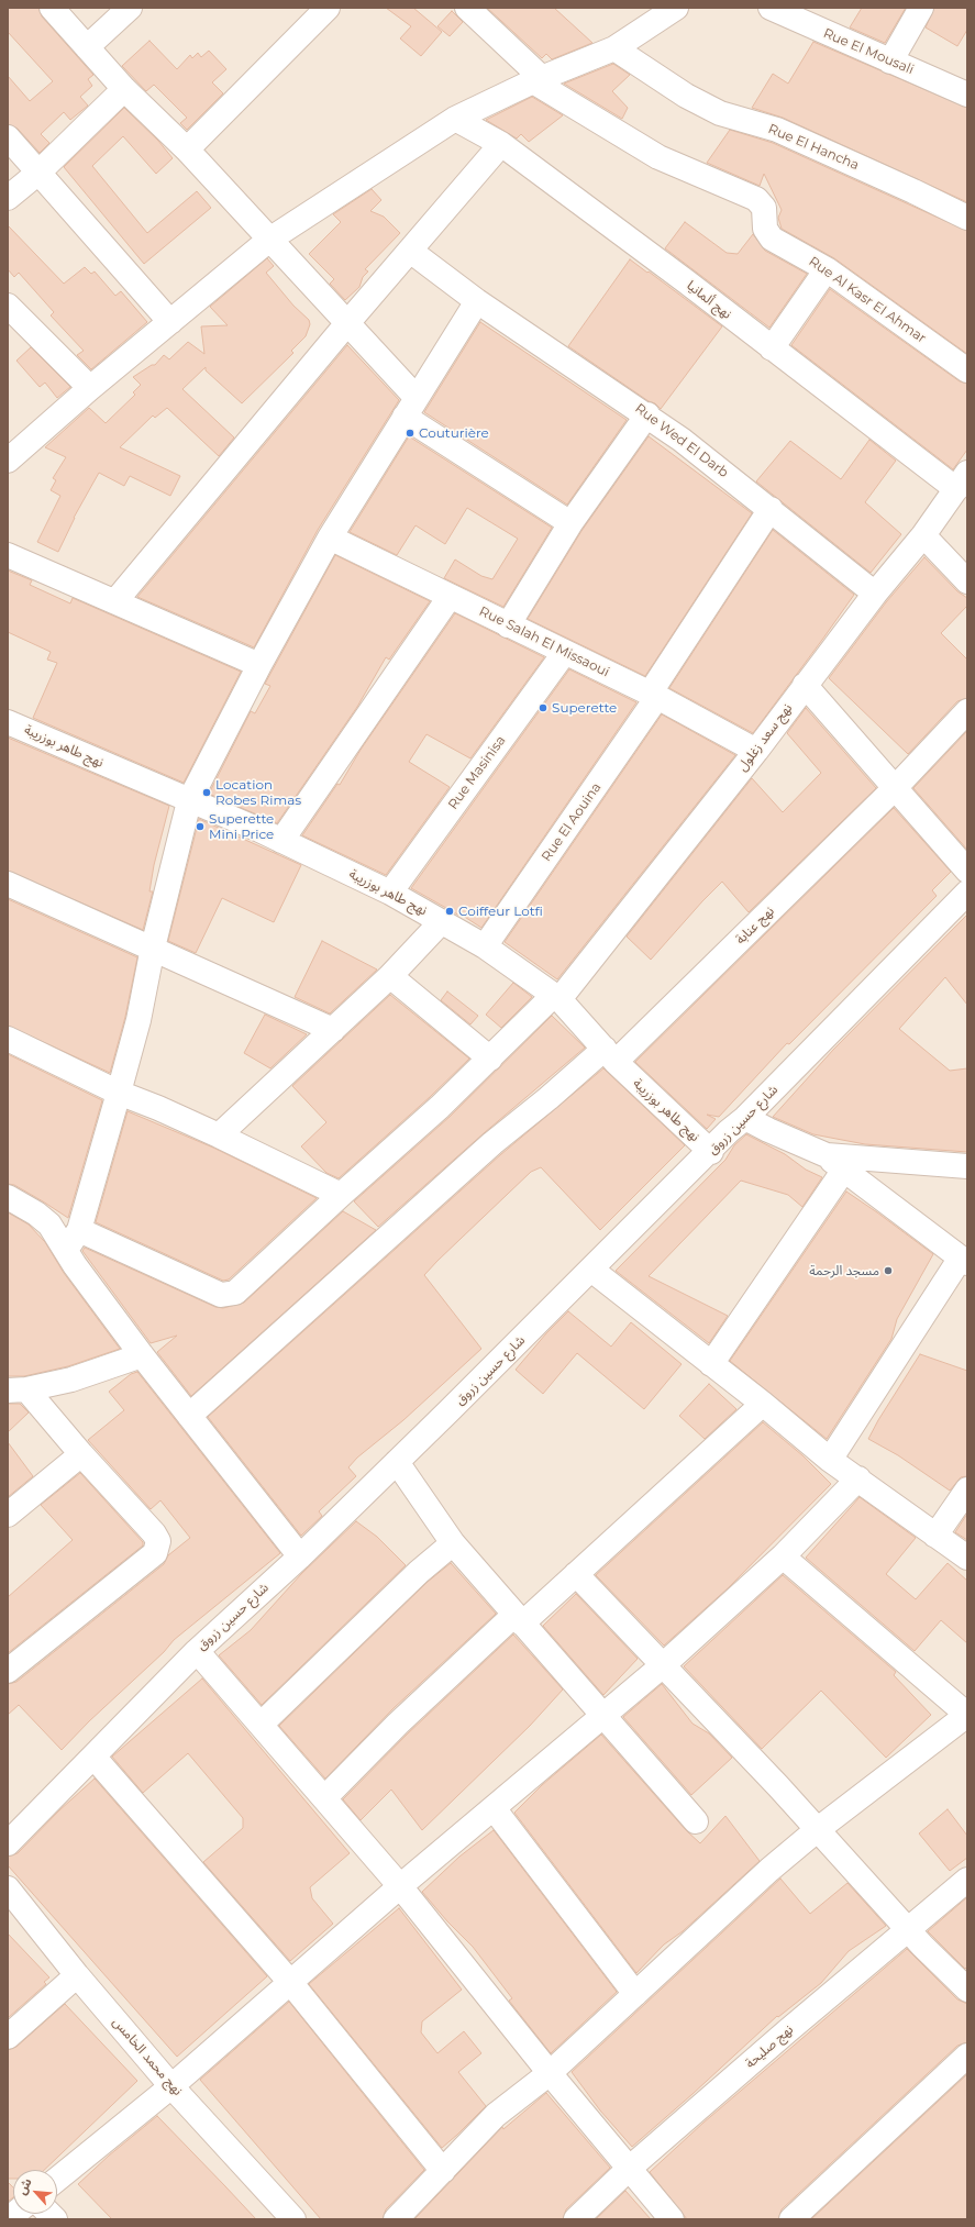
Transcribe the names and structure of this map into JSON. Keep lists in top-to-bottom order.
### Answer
{
  "streets": {
    "street": [
      "Rue El Mousali",
      "Rue El Hancha",
      "نهج ألمانيا",
      "Rue Al Kasr El Ahmar",
      "Rue Wed El Darb",
      "Rue Salah El Missaoui",
      "نهج سعد زغلول",
      "نهج طاهر بوزريبة",
      "Rue Masinisa",
      "Rue El Aouina",
      "نهج عنابة",
      "شارع حسين زروق",
      "نهج صليحة",
      "نهج محمد الخامس"
    ]
  },
  "crossings": [
    ["نهج ألمانيا", "نهج سعد زغلول"],
    ["Rue Wed El Darb", "نهج سعد زغلول"],
    ["Rue Wed El Darb", "Rue El Aouina"],
    ["Rue Salah El Missaoui", "نهج سعد زغلول"],
    ["Rue Salah El Missaoui", "Rue Masinisa"],
    ["Rue Salah El Missaoui", "Rue El Aouina"],
    ["نهج سعد زغلول", "نهج طاهر بوزريبة"],
    ["نهج طاهر بوزريبة", "Rue Masinisa"],
    ["نهج طاهر بوزريبة", "Rue El Aouina"],
    ["نهج طاهر بوزريبة", "نهج عنابة"],
    ["نهج طاهر بوزريبة", "شارع حسين زروق"]
  ],
  "places": [
    "Couturière",
    "Superette",
    "Location Robes Rimas",
    "Superette Mini Price",
    "Coiffeur Lotfi",
    "مسجد الرحمة"
  ],
  "north": "top left"
}
